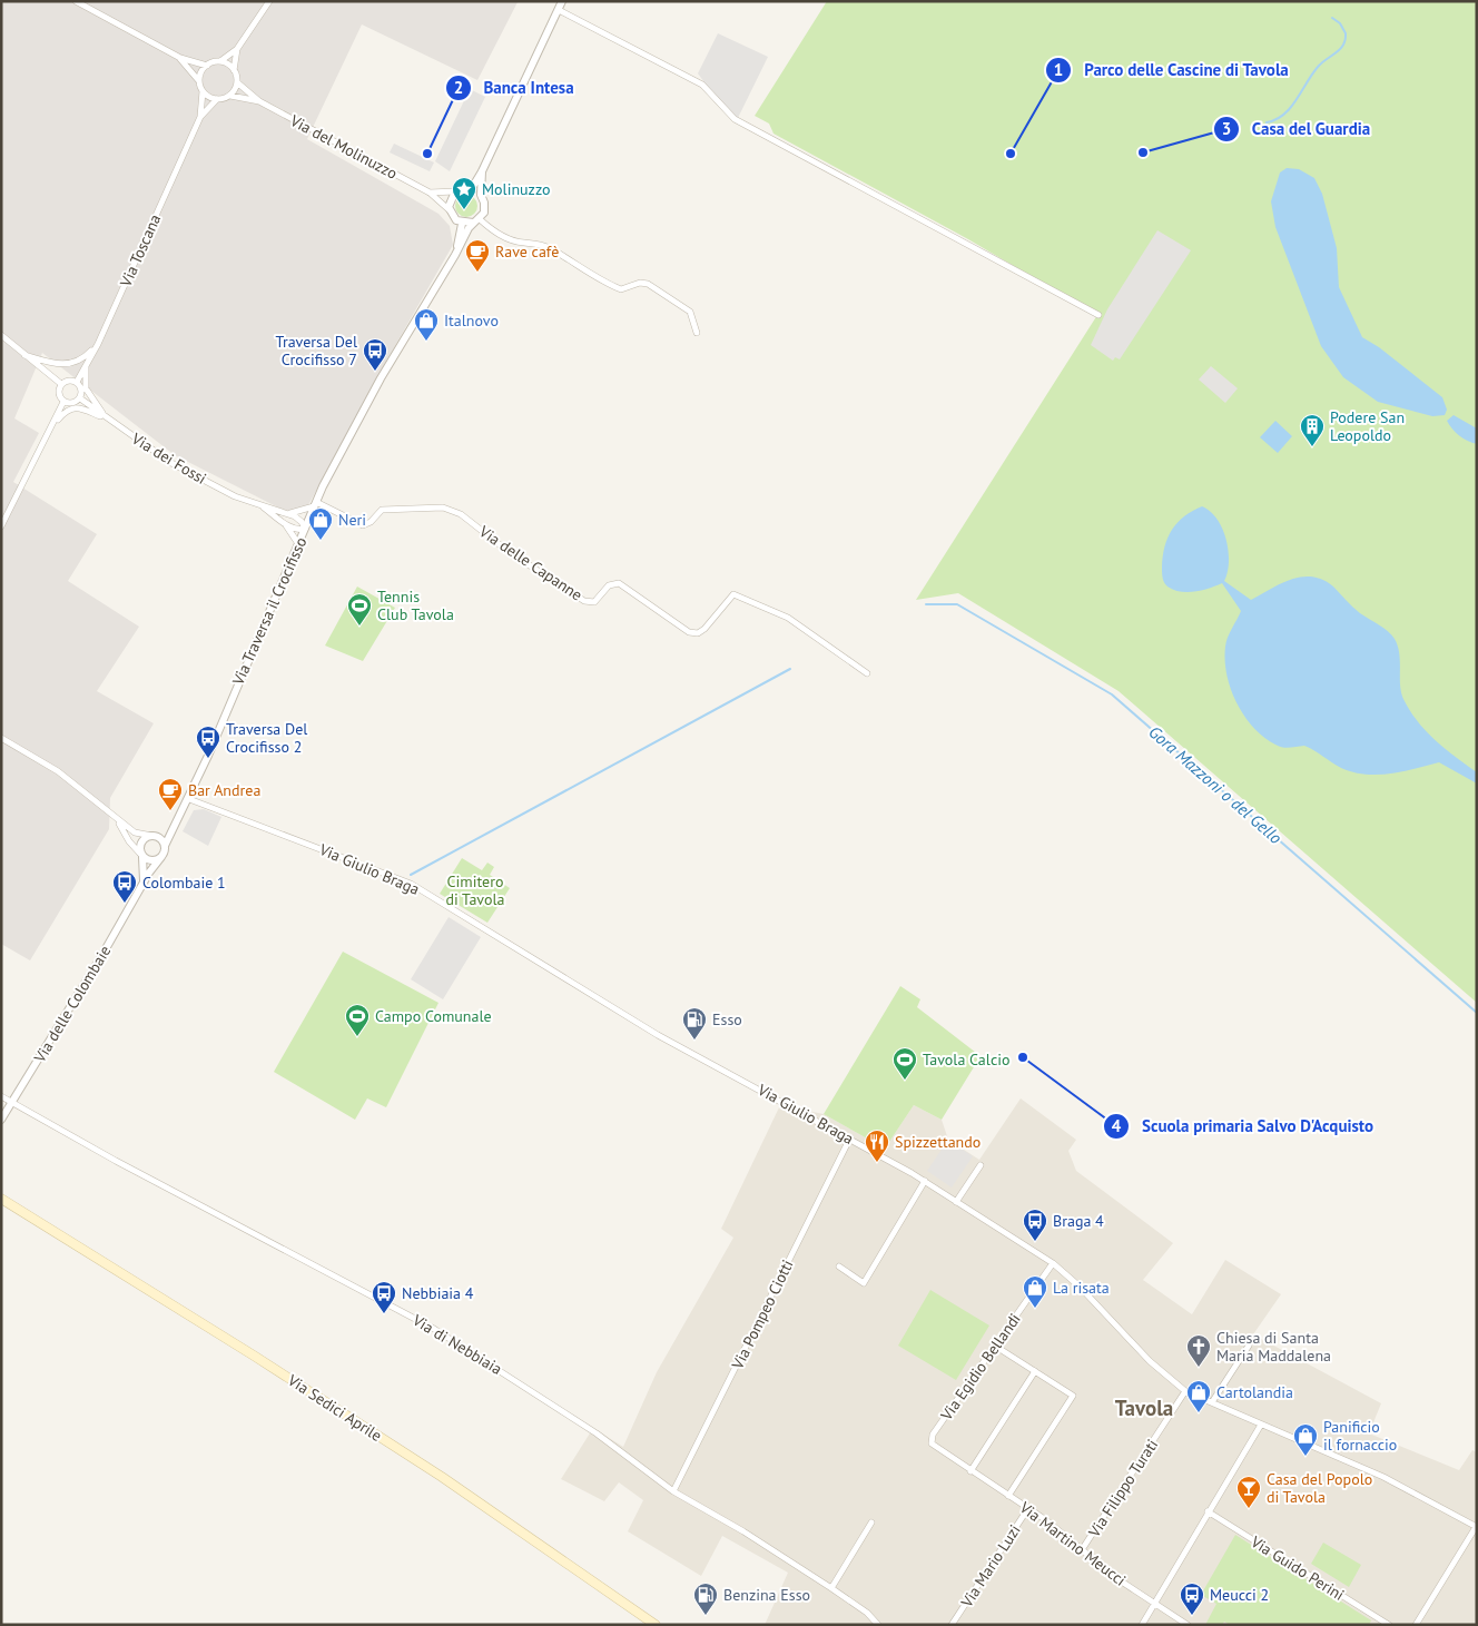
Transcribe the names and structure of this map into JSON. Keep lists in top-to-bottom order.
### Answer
{
  "streets": {
    "main road": ["Via Sedici Aprile"],
    "street": [
      "Via del Molinuzzo",
      "Via Toscana",
      "Via dei Fossi",
      "Via delle Capanne",
      "Via Traversa il Crocifisso",
      "Via Giulio Braga",
      "Via delle Colombaie",
      "Via Pompeo Ciotti",
      "Via di Nebbiaia",
      "Via Egidio Bellandi",
      "Via Filippo Turati",
      "Via Martino Meucci",
      "Via Mario Luzi",
      "Via Guido Perini"
    ]
  },
  "crossings": [
    ["Via del Molinuzzo", "Via Toscana"],
    ["Via del Molinuzzo", "Via Traversa il Crocifisso"],
    ["Via Toscana", "Via dei Fossi"],
    ["Via dei Fossi", "Via Traversa il Crocifisso"],
    ["Via delle Capanne", "Via Traversa il Crocifisso"],
    ["Via Traversa il Crocifisso", "Via Giulio Braga"],
    ["Via Traversa il Crocifisso", "Via delle Colombaie"],
    ["Via Giulio Braga", "Via Pompeo Ciotti"],
    ["Via Giulio Braga", "Via Egidio Bellandi"],
    ["Via Giulio Braga", "Via Filippo Turati"],
    ["Via delle Colombaie", "Via di Nebbiaia"],
    ["Via Pompeo Ciotti", "Via di Nebbiaia"],
    ["Via Egidio Bellandi", "Via Martino Meucci"],
    ["Via Filippo Turati", "Via Martino Meucci"],
    ["Via Martino Meucci", "Via Mario Luzi"]
  ],
  "districts": ["Tavola"],
  "water": ["Gora Mazzoni o del Gello"],
  "parks": ["Cimitero di Tavola"],
  "places": {
    "other": [
      "Casa del Guardia",
      "Banca Intesa",
      "Parco delle Cascine di Tavola",
      "Scuola primaria Salvo D'Acquisto"
    ],
    "place": ["Molinuzzo"],
    "cafe": ["Rave cafè", "Bar Andrea"],
    "shop": [
      "Italnovo",
      "Neri",
      "La risata",
      "Cartolandia",
      "Panificio il fornaccio"
    ],
    "bus stop": [
      "Traversa Del Crocifisso 7",
      "Traversa Del Crocifisso 2",
      "Colombaie 1",
      "Braga 4",
      "Nebbiaia 4",
      "Meucci 2"
    ],
    "building": ["Podere San Leopoldo"],
    "sports": ["Tennis Club Tavola", "Campo Comunale", "Tavola Calcio"],
    "fuel station": ["Esso", "Benzina Esso"],
    "restaurant": ["Spizzettando"],
    "church": ["Chiesa di Santa Maria Maddalena"],
    "bar": ["Casa del Popolo di Tavola"]
  }
}
